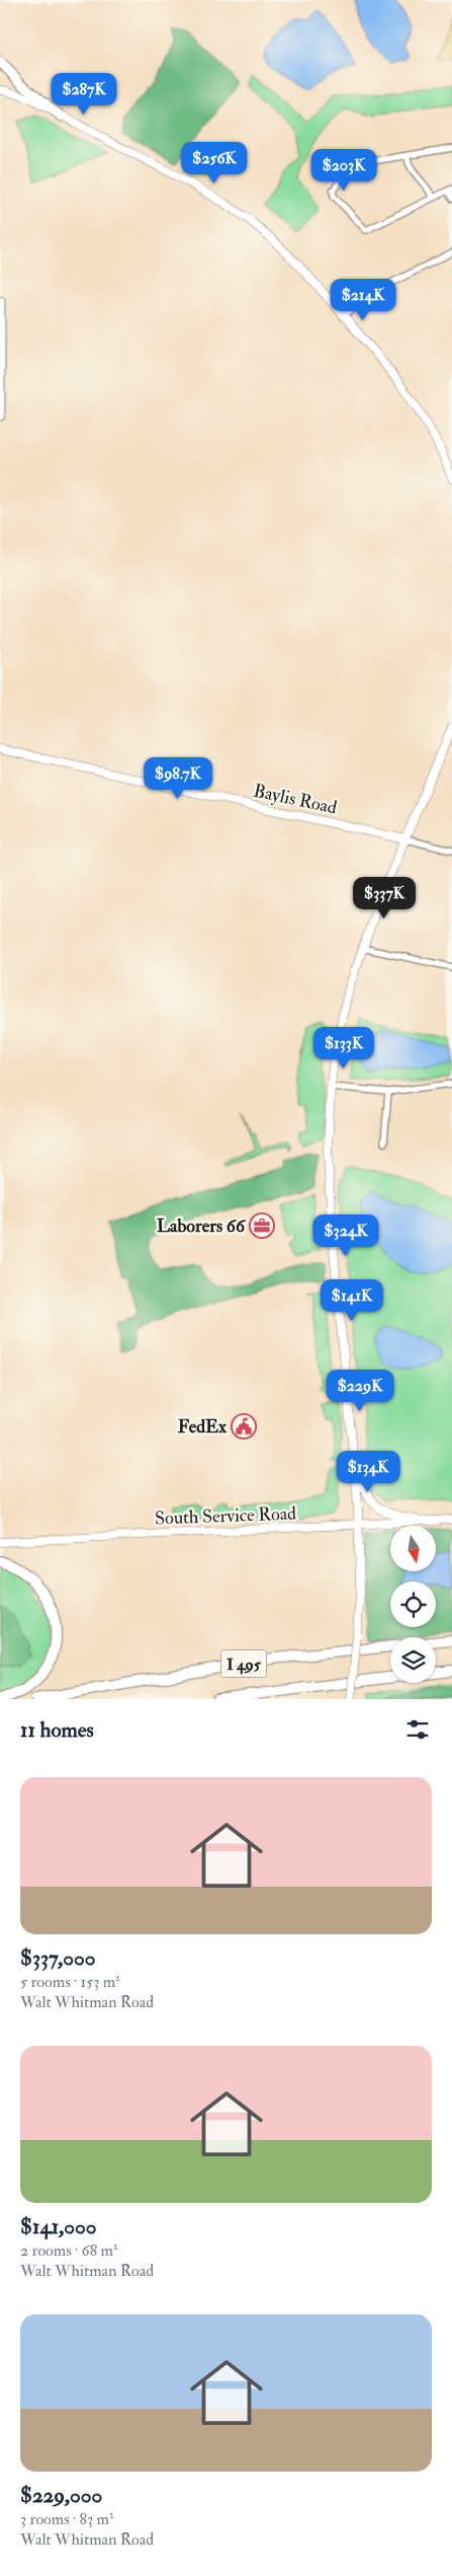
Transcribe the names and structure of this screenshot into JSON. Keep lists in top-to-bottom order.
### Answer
{
  "streets": {
    "highway": ["I 495"],
    "main road": ["Baylis Road", "South Service Road"]
  },
  "places": {
    "office": ["Laborers 66"],
    "public building": ["FedEx"]
  },
  "north": "bottom",
  "page": {
    "price": [
      "$287K",
      "$256K",
      "$203K",
      "$214K",
      "$98.7K",
      "$337K",
      "$133K",
      "$324K",
      "$141K",
      "$229K",
      "$134K"
    ],
    "heading": "11 homes",
    "list": [
      {
        "name": "$337,000",
        "note": "5 rooms · 153 m² · Walt Whitman Road"
      },
      {
        "name": "$141,000",
        "note": "2 rooms · 68 m² · Walt Whitman Road"
      },
      {
        "name": "$229,000",
        "note": "3 rooms · 83 m² · Walt Whitman Road"
      }
    ]
  }
}
